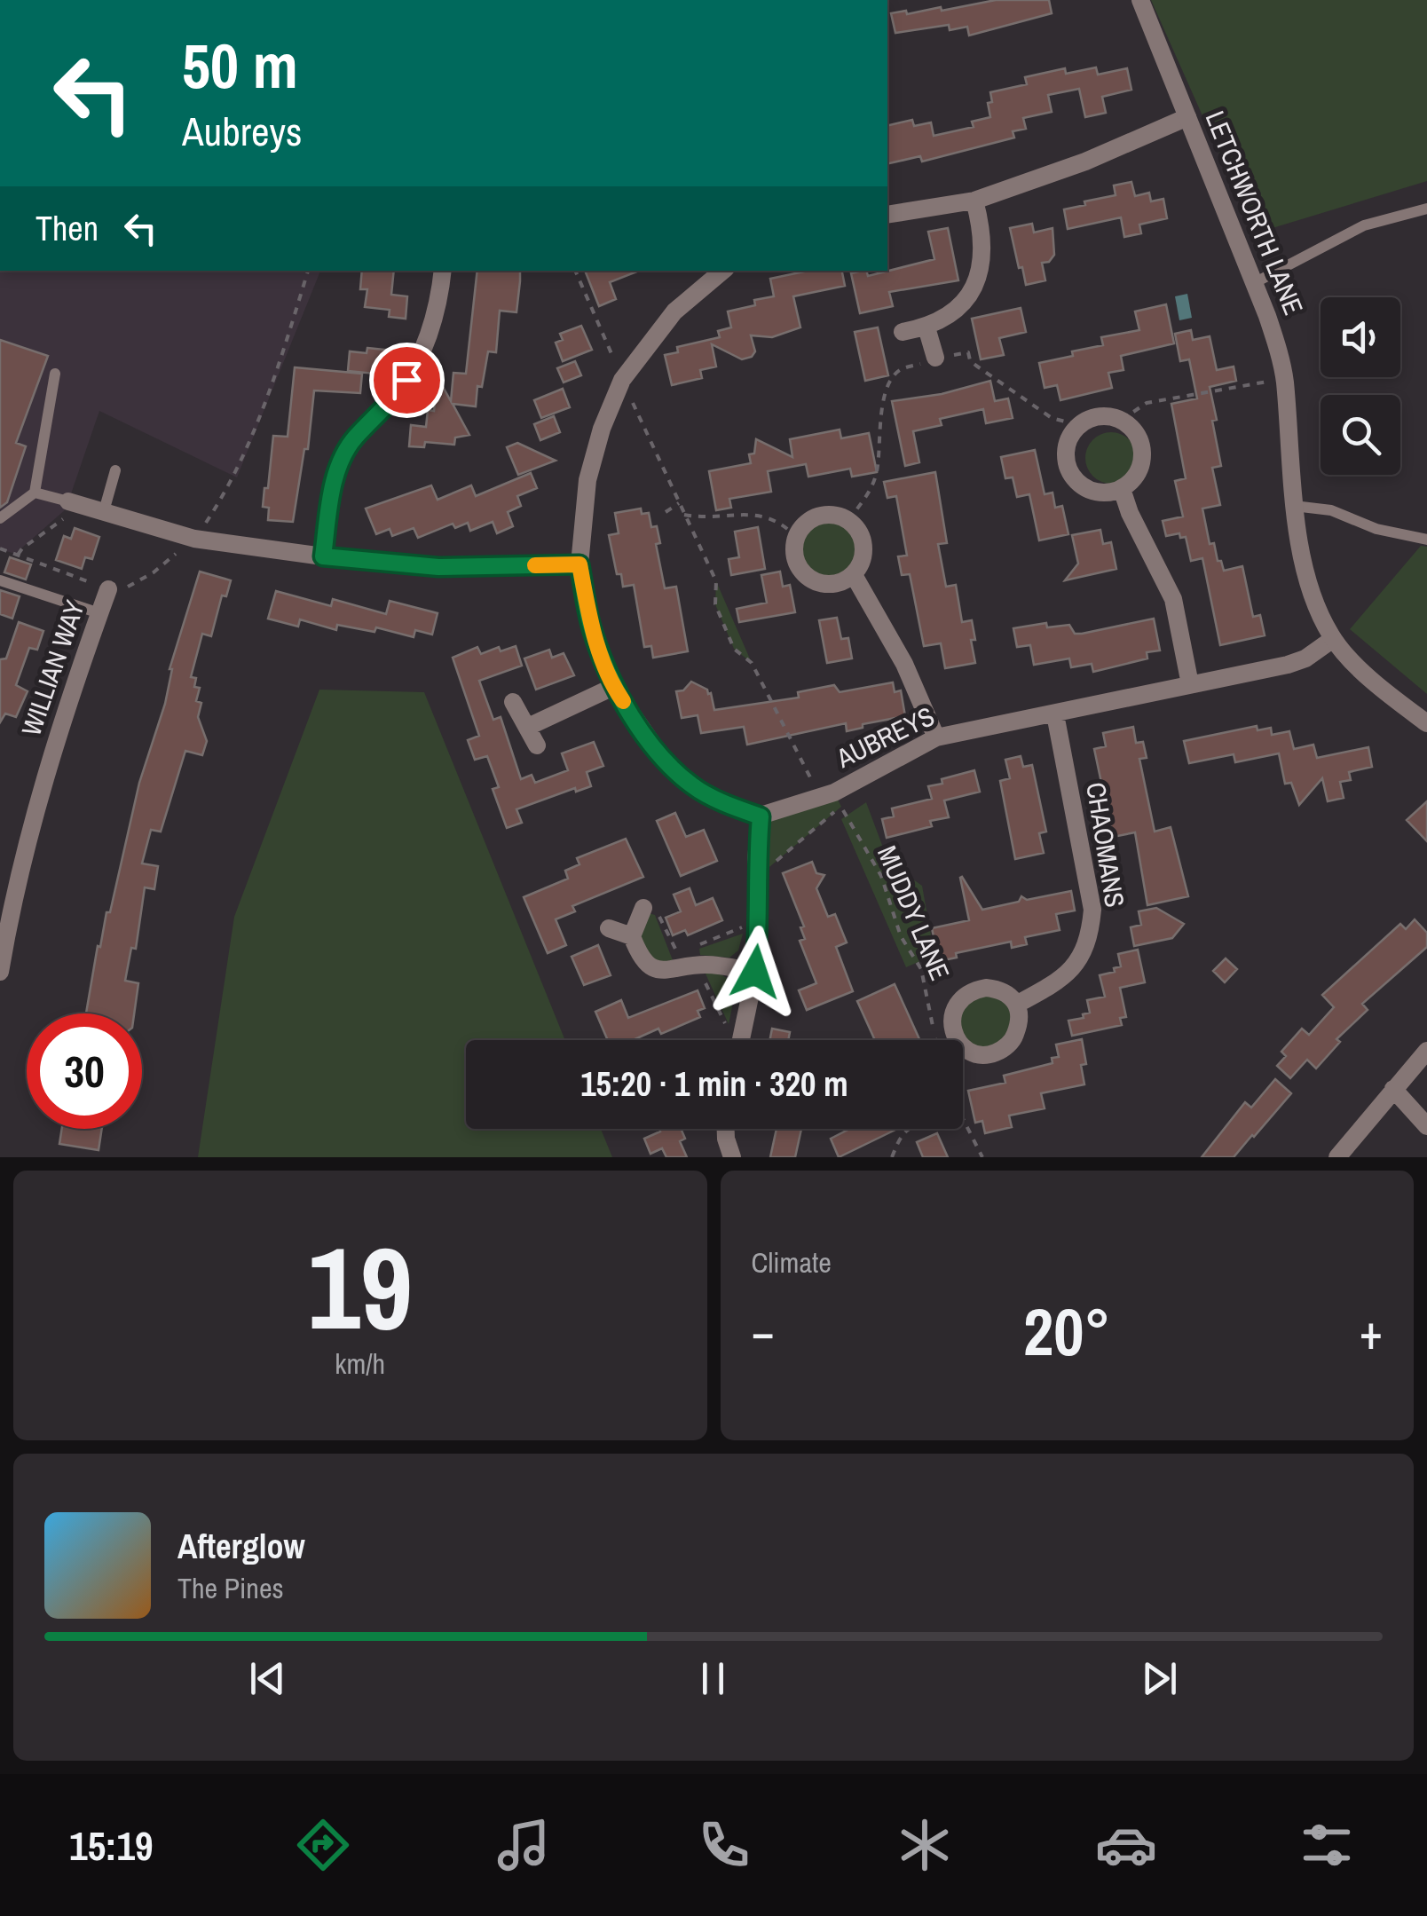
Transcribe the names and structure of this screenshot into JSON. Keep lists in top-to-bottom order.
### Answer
{
  "streets": {
    "street": [
      "LETCHWORTH LANE",
      "WILLIAN WAY",
      "AUBREYS",
      "CHAOMANS"
    ],
    "path": ["MUDDY LANE"]
  },
  "crossings": [
    ["LETCHWORTH LANE", "AUBREYS"],
    ["AUBREYS", "CHAOMANS"]
  ],
  "page": {
    "turn": ["50 m", "Aubreys"],
    "then": "Then",
    "limit": "30",
    "trip": "15:20 · 1 min · 320 m",
    "tile": [
      ["19", "km/h"],
      "Climate"
    ],
    "heat": ["−", "20°", "+"],
    "song": ["Afterglow", "The Pines"],
    "tabs": "15:19"
  }
}
